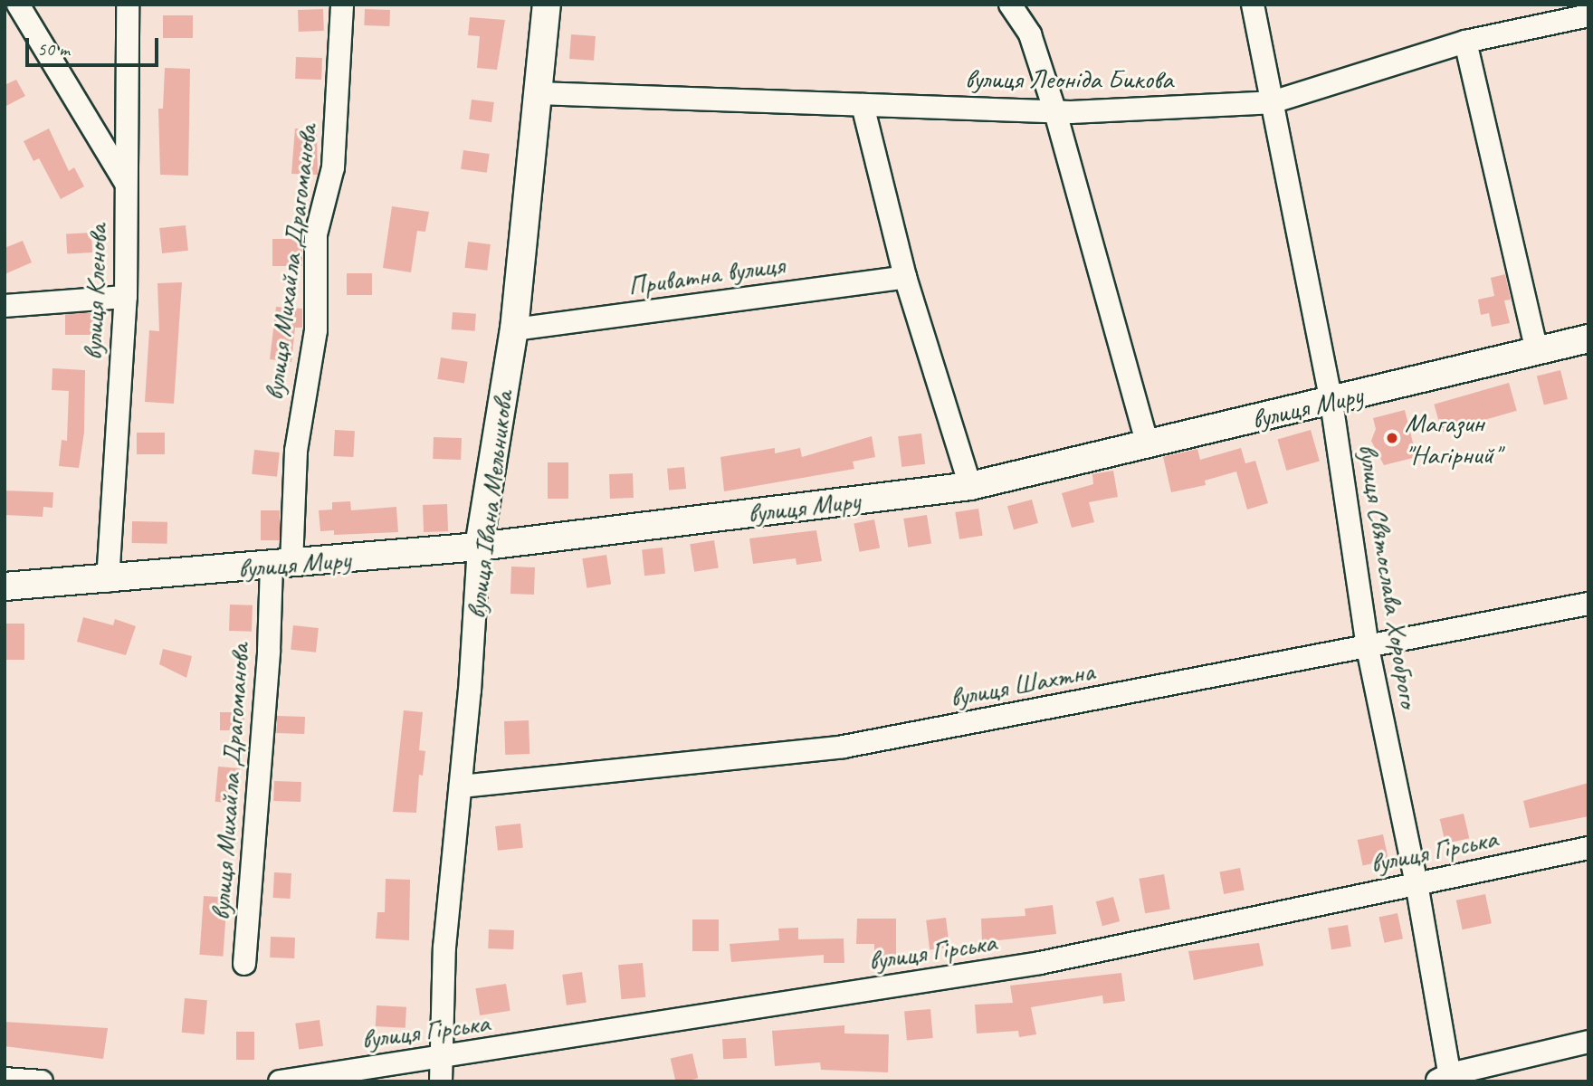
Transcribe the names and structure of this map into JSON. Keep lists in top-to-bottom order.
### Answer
{
  "streets": {
    "street": [
      "вулиця Леоніда Бикова",
      "вулиця Михайла Драгоманова",
      "Приватна вулиця",
      "вулиця Кленова",
      "вулиця Миру",
      "вулиця Івана Мельникова",
      "вулиця Святослава Хороброго",
      "вулиця Шахтна",
      "вулиця Гірська"
    ]
  },
  "crossings": [
    ["вулиця Леоніда Бикова", "вулиця Івана Мельникова"],
    ["вулиця Леоніда Бикова", "вулиця Святослава Хороброго"],
    ["вулиця Михайла Драгоманова", "вулиця Миру"],
    ["Приватна вулиця", "вулиця Івана Мельникова"],
    ["вулиця Кленова", "вулиця Миру"],
    ["вулиця Миру", "вулиця Івана Мельникова"],
    ["вулиця Миру", "вулиця Святослава Хороброго"],
    ["вулиця Івана Мельникова", "вулиця Шахтна"],
    ["вулиця Івана Мельникова", "вулиця Гірська"],
    ["вулиця Святослава Хороброго", "вулиця Шахтна"],
    ["вулиця Святослава Хороброго", "вулиця Гірська"]
  ],
  "places": ["Магазин \"Нагірний\""],
  "scale_bar": "50 m"
}
